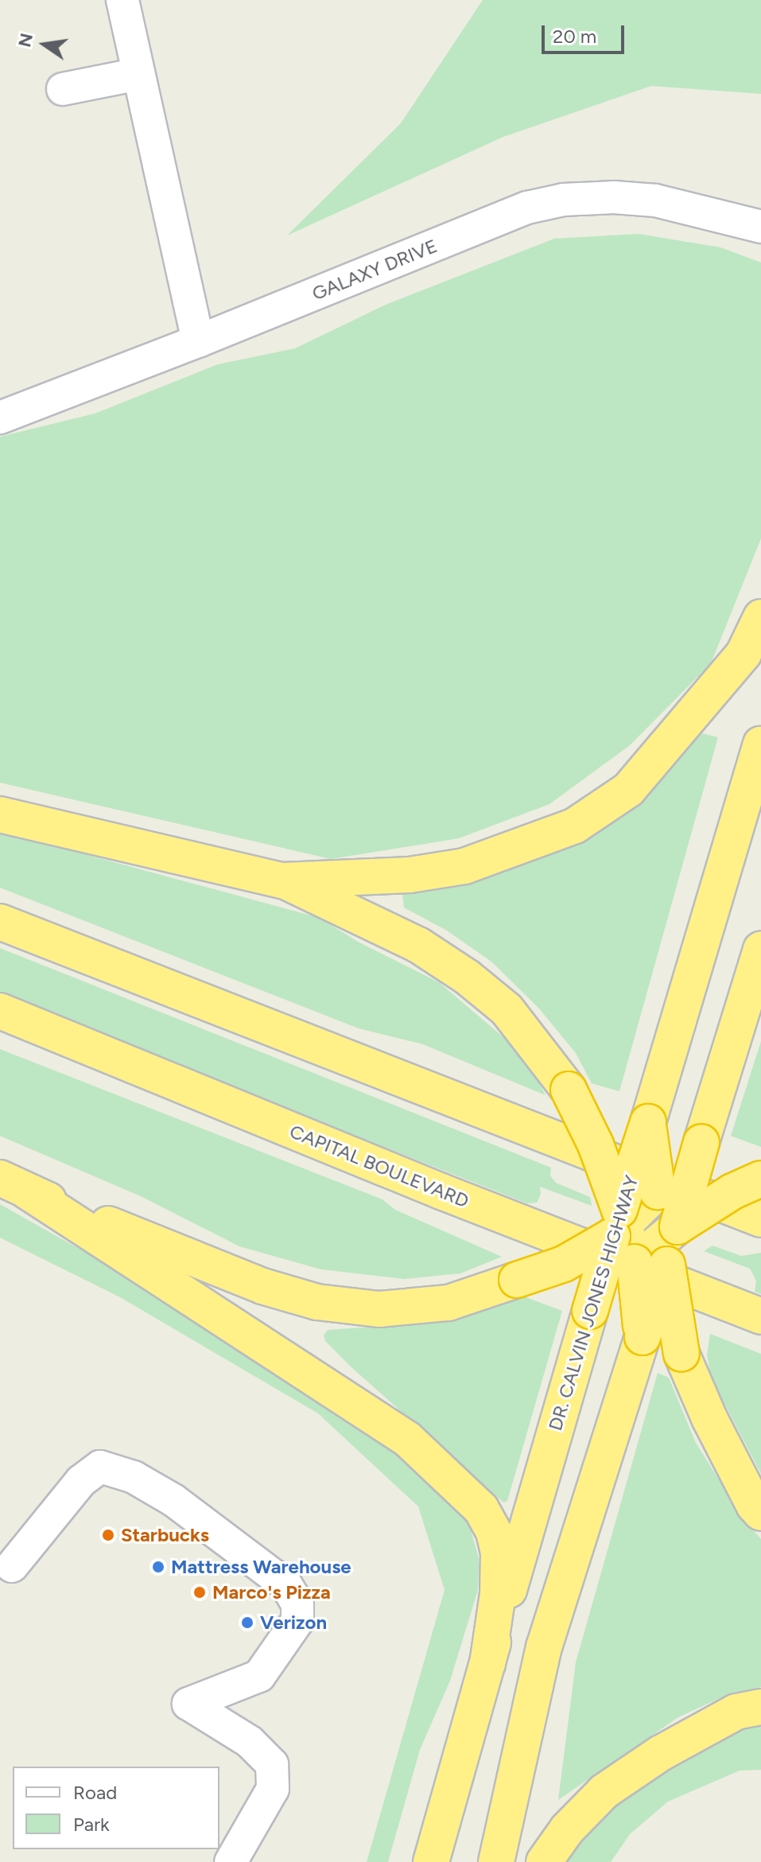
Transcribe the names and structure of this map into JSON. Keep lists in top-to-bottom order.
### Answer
{
  "streets": {
    "highway": ["CAPITAL BOULEVARD", "DR. CALVIN JONES HIGHWAY"],
    "street": ["GALAXY DRIVE"]
  },
  "places": [
    "Starbucks",
    "Mattress Warehouse",
    "Marco's Pizza",
    "Verizon"
  ],
  "legend": ["Road", "Park"],
  "scale_bar": "20 m",
  "north": "left"
}
